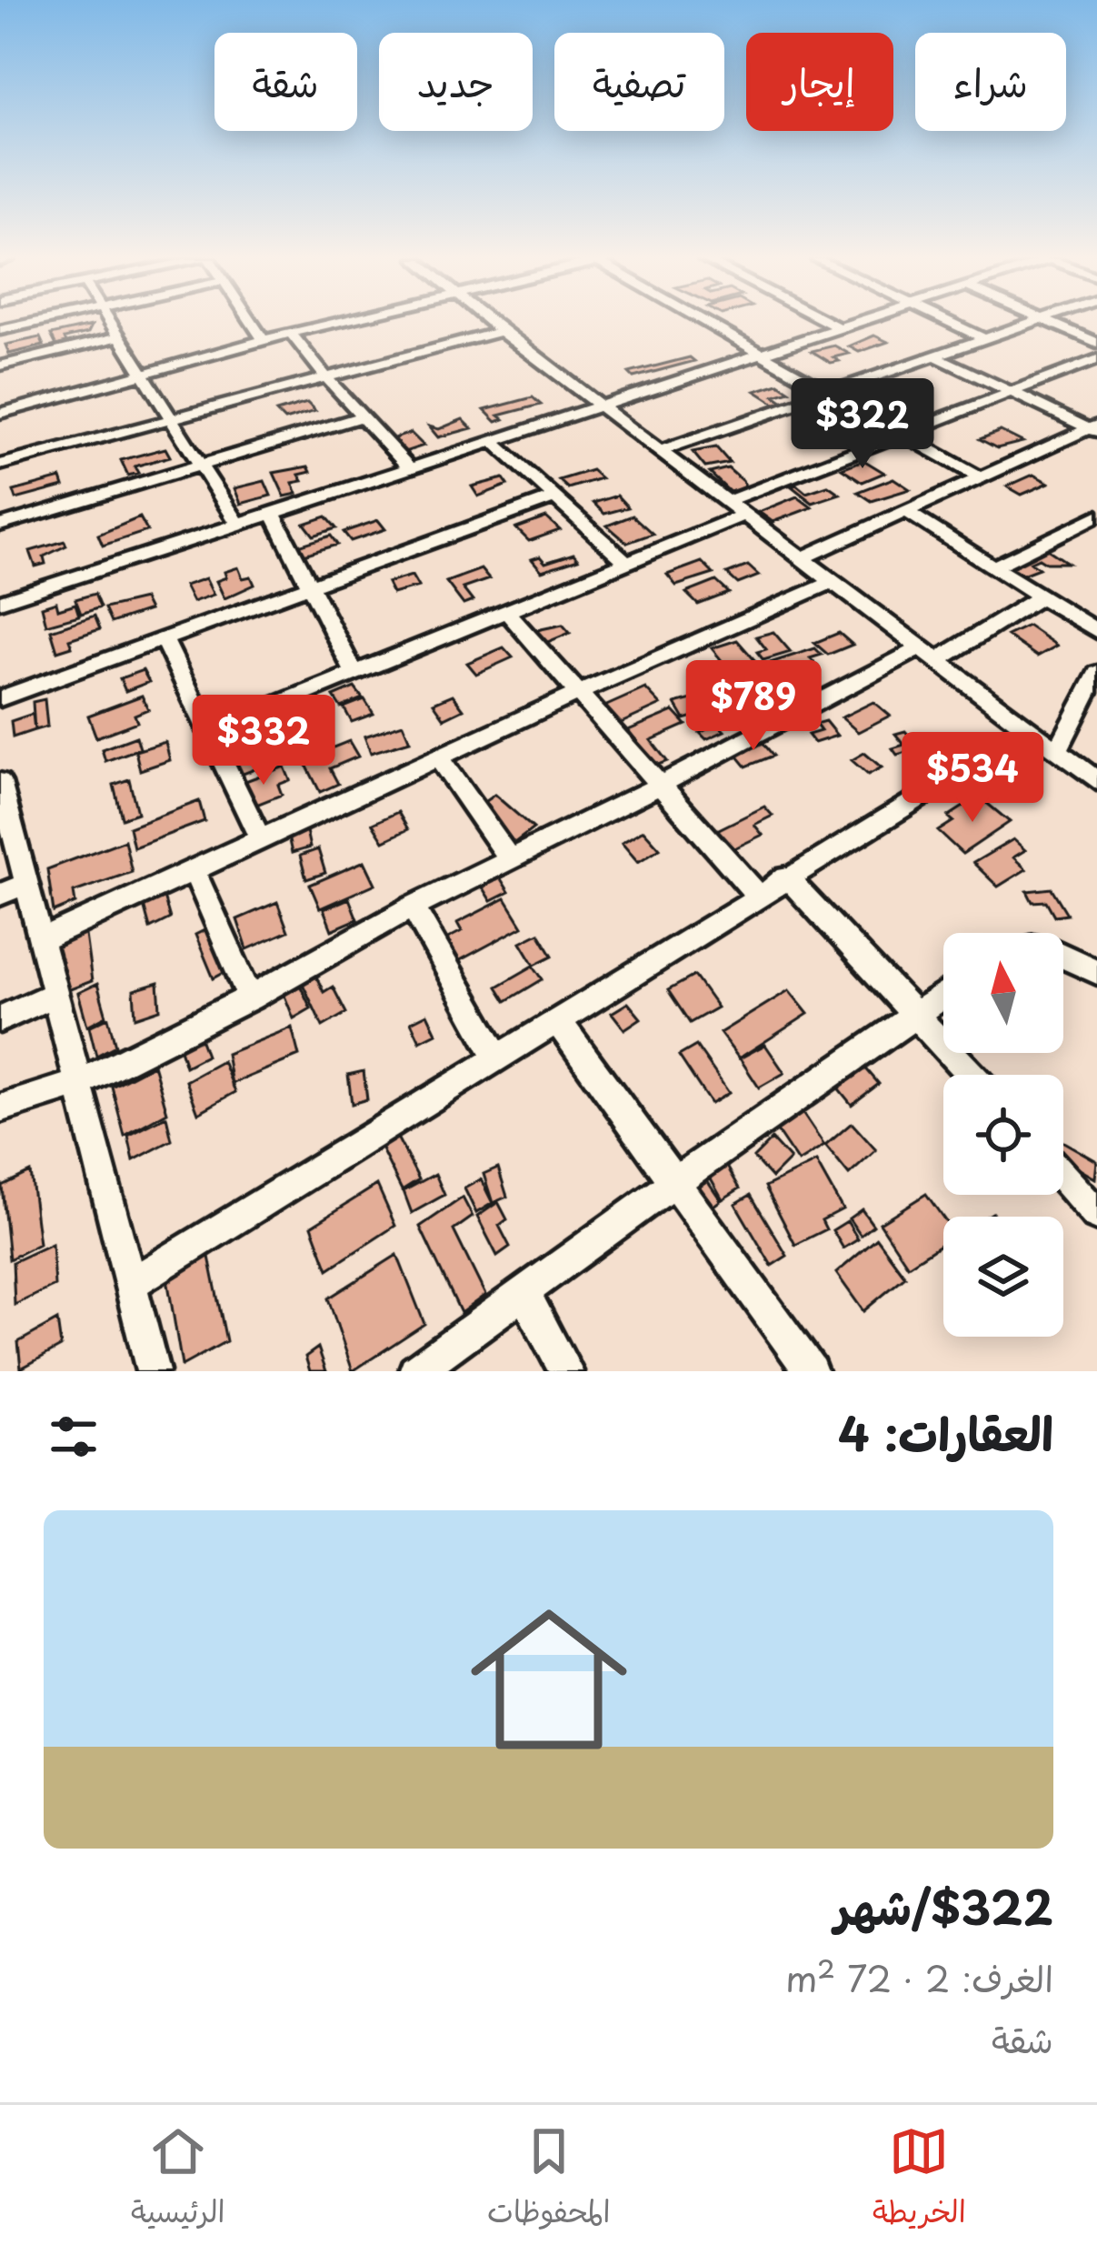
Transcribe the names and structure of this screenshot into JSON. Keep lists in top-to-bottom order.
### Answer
{
  "north": "top",
  "page": {
    "chip": [
      "شراء",
      "إيجار",
      "تصفية",
      "جديد",
      "شقة"
    ],
    "price": [
      "$322",
      "$789",
      "$332",
      "$534"
    ],
    "heading": "العقارات: 4",
    "list": [
      {
        "name": "$322/شهر",
        "note": "الغرف: 2 · 72 m² · شقة"
      }
    ],
    "tabs": ["الخريطة", "المحفوظات", "الرئيسية"]
  }
}
